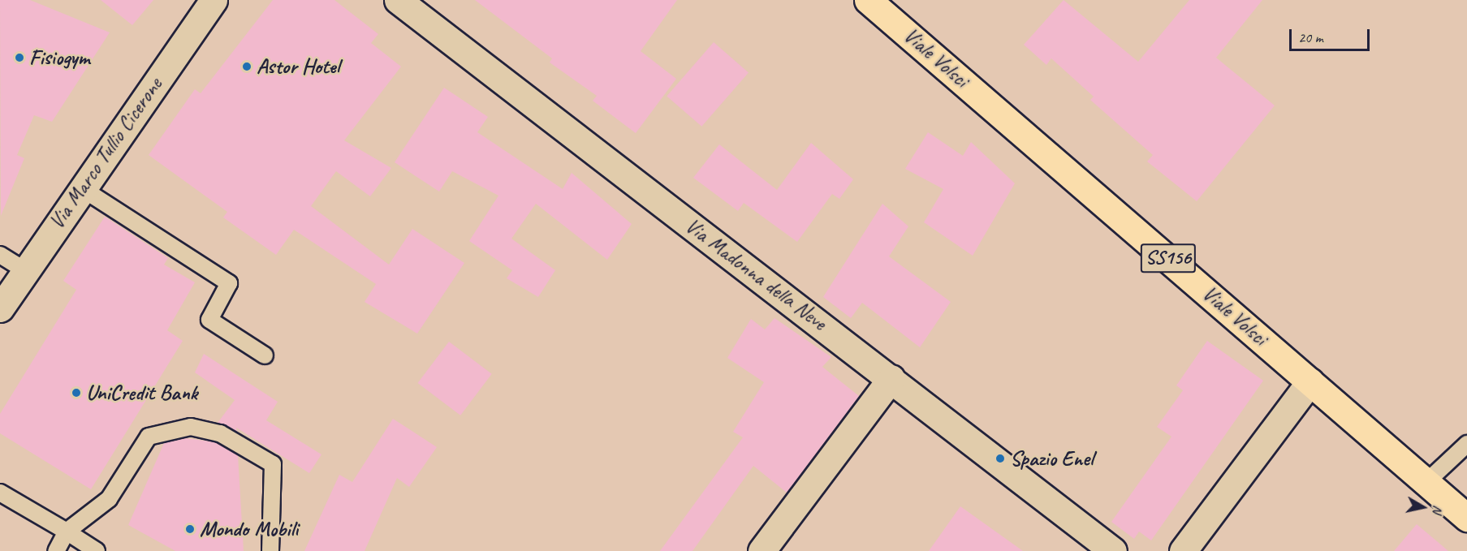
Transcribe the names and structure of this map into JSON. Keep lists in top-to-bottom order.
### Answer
{
  "streets": {
    "main road": ["Viale Volsci", "SS156"],
    "street": ["Via Marco Tullio Cicerone", "Via Madonna della Neve"]
  },
  "places": [
    "Fisiogym",
    "Astor Hotel",
    "UniCredit Bank",
    "Spazio Enel",
    "Mondo Mobili"
  ],
  "scale_bar": "20 m",
  "north": "right"
}
